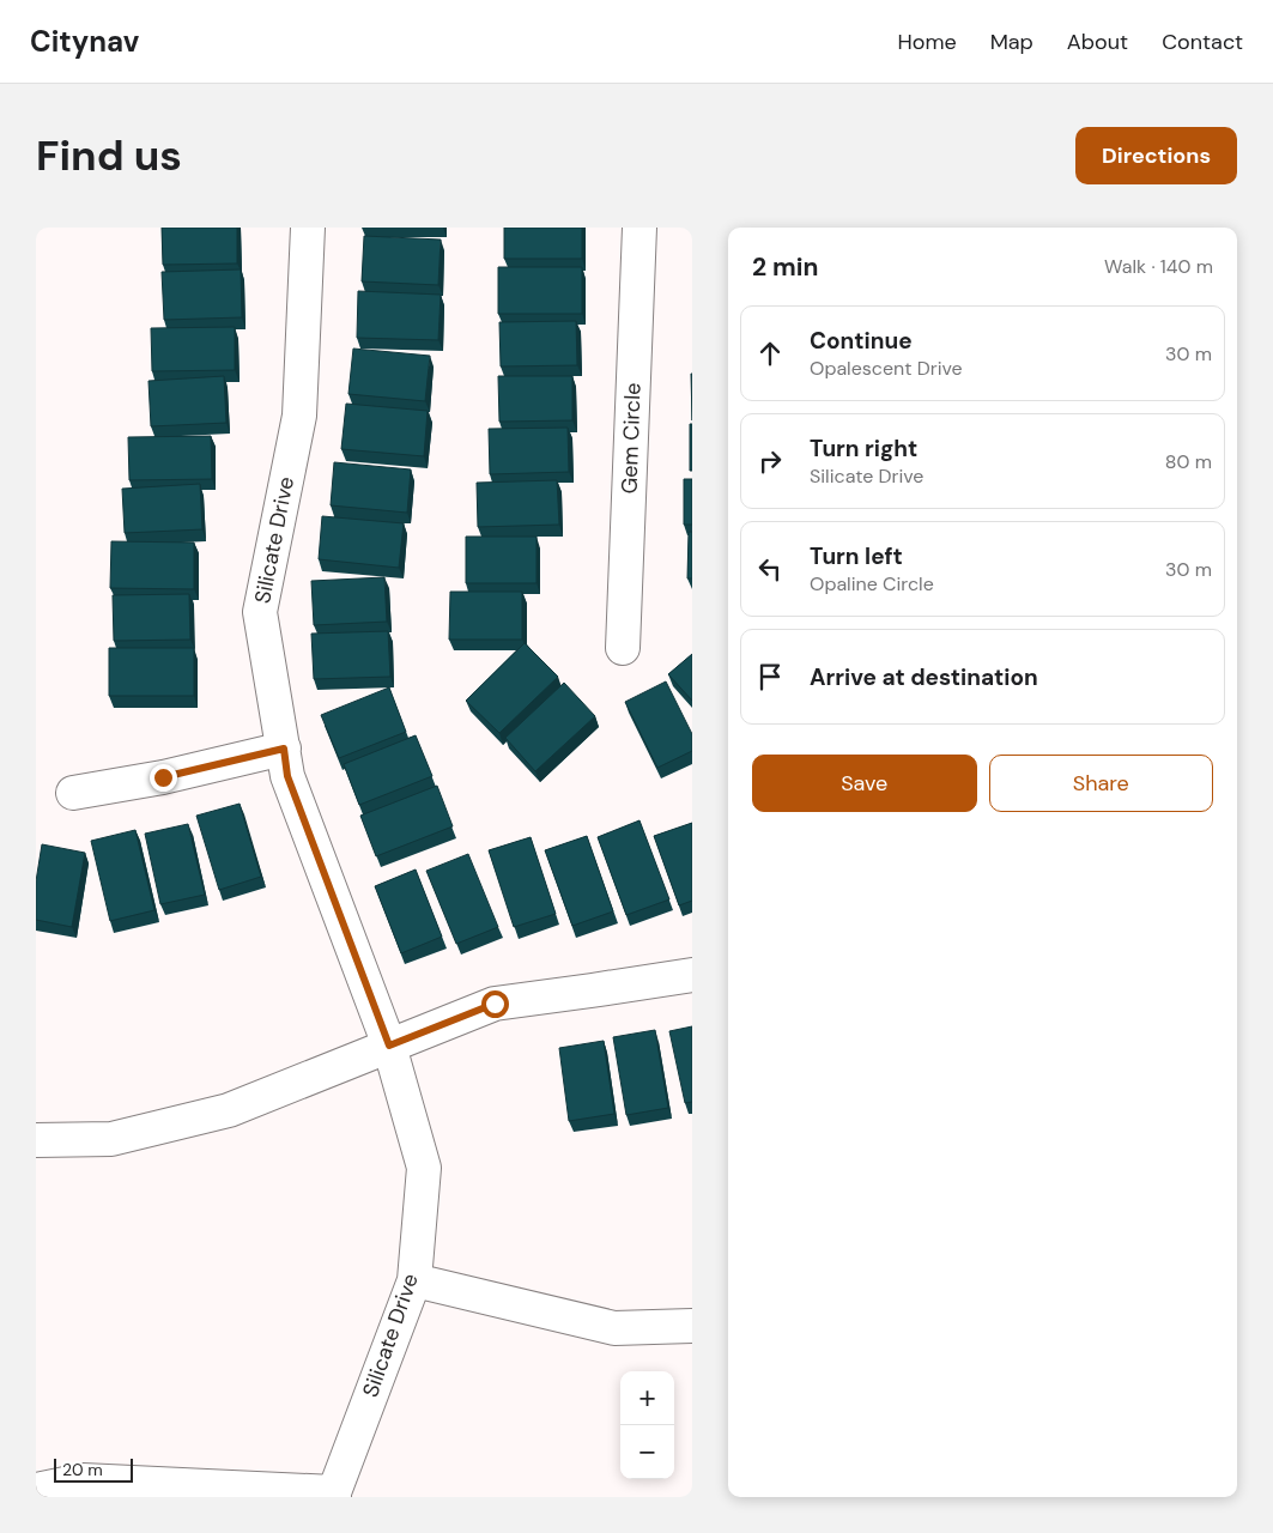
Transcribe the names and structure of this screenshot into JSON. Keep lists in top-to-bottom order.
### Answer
{
  "streets": {
    "street": ["Gem Circle", "Silicate Drive"]
  },
  "scale_bar": "20 m",
  "page": {
    "header": "Citynav",
    "nav": [
      "Home",
      "Map",
      "About",
      "Contact"
    ],
    "buttons": [
      "Directions",
      ["Save", "Share"]
    ],
    "title": "Find us",
    "heading": ["2 min", "Walk · 140 m"],
    "list": [
      ["Continue", "Opalescent Drive", "30 m"],
      ["Turn right", "Silicate Drive", "80 m"],
      ["Turn left", "Opaline Circle", "30 m"],
      "Arrive at destination"
    ],
    "map_buttons": ["+", "−"],
    "scale": "20 m"
  }
}
